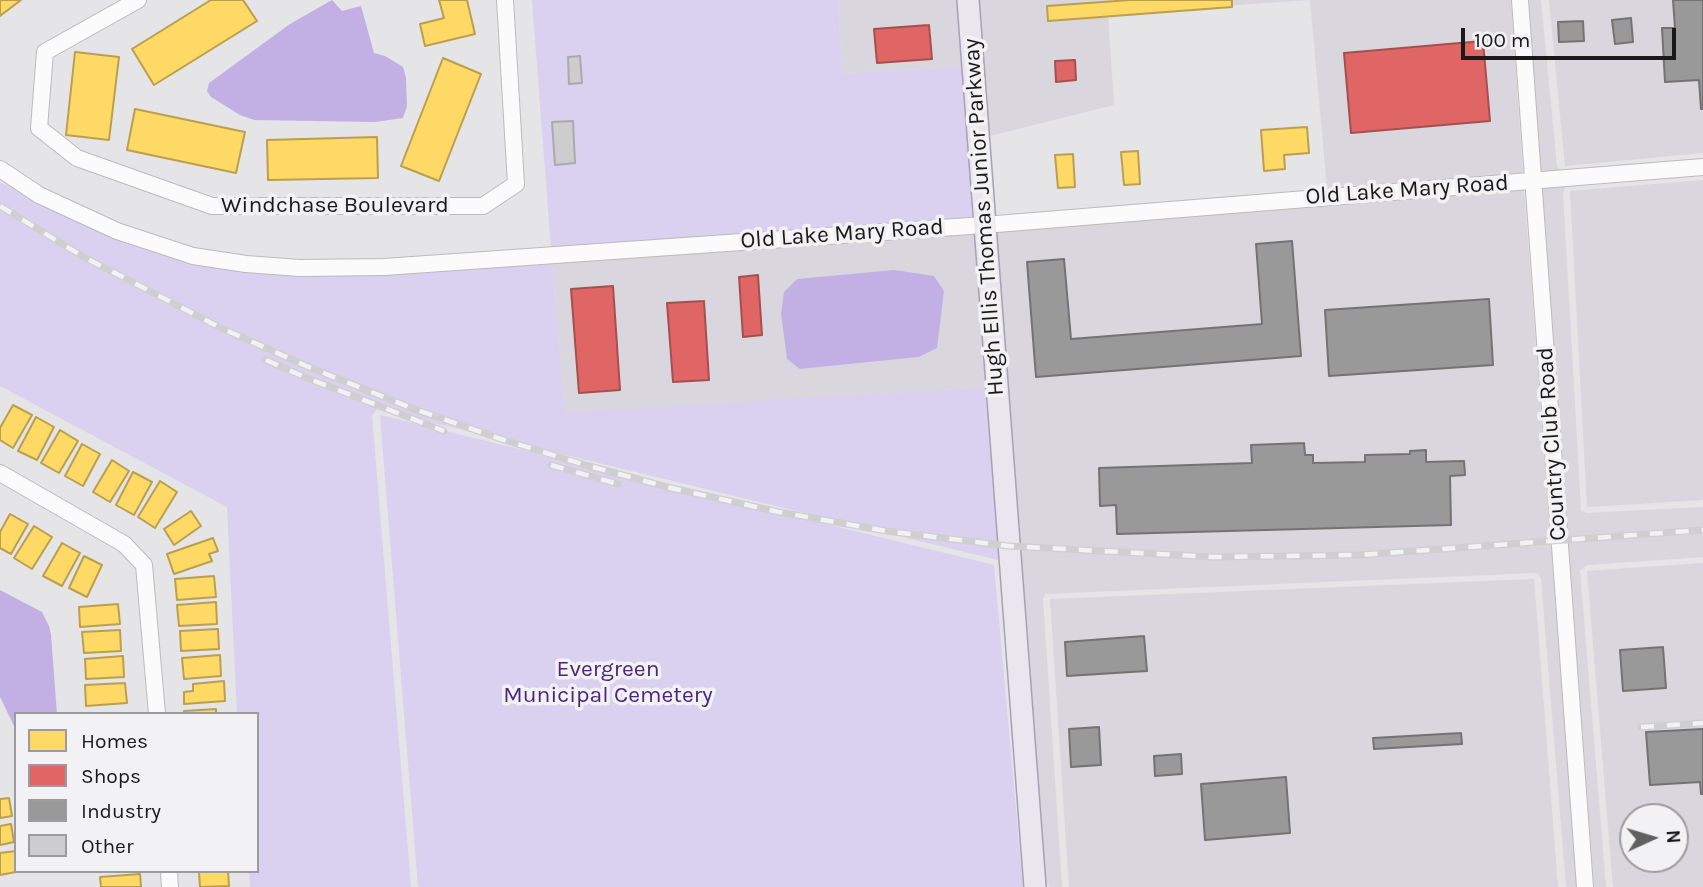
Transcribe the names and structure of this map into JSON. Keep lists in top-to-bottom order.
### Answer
{
  "streets": {
    "main road": ["Hugh Ellis Thomas Junior Parkway"],
    "street": ["Old Lake Mary Road", "Windchase Boulevard", "Country Club Road"]
  },
  "crossings": [
    ["Old Lake Mary Road", "Hugh Ellis Thomas Junior Parkway"],
    ["Old Lake Mary Road", "Country Club Road"]
  ],
  "parks": ["Evergreen Municipal Cemetery"],
  "legend": [
    "Homes",
    "Shops",
    "Industry",
    "Other"
  ],
  "scale_bar": "100 m",
  "north": "right"
}
